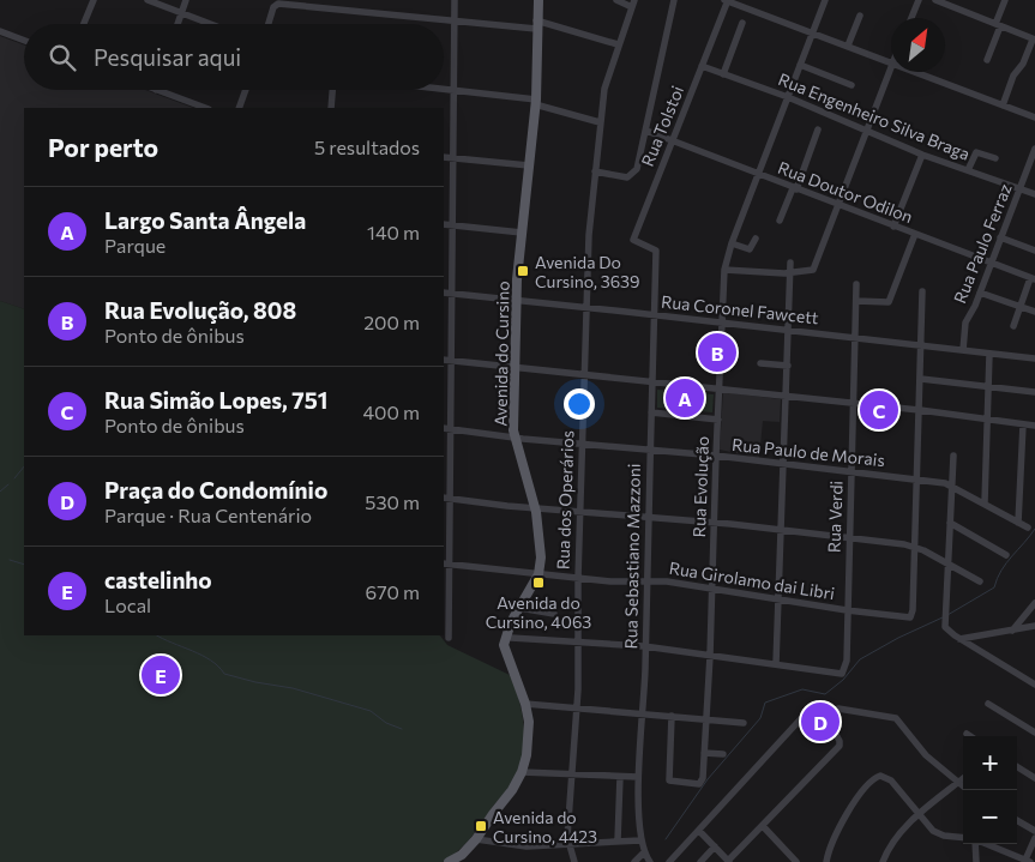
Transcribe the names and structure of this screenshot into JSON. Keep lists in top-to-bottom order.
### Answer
{
  "streets": {
    "main road": ["Avenida do Cursino"],
    "street": [
      "Rua Engenheiro Silva Braga",
      "Rua Tolstoi",
      "Rua Doutor Odilon",
      "Rua Paulo Ferraz",
      "Rua Coronel Fawcett",
      "Rua Paulo de Morais",
      "Rua Evolução",
      "Rua dos Operários",
      "Rua Verdi",
      "Rua Sebastiano Mazzoni",
      "Rua Girolamo dai Libri"
    ]
  },
  "crossings": [
    ["Rua Engenheiro Silva Braga", "Rua Tolstoi"],
    ["Rua Engenheiro Silva Braga", "Rua Paulo Ferraz"],
    ["Rua Engenheiro Silva Braga", "Rua Evolução"],
    ["Rua Tolstoi", "Rua Doutor Odilon"],
    ["Rua Tolstoi", "Rua Sebastiano Mazzoni"],
    ["Rua Doutor Odilon", "Rua Paulo Ferraz"],
    ["Rua Doutor Odilon", "Rua Evolução"],
    ["Rua Paulo Ferraz", "Rua Coronel Fawcett"],
    ["Rua Coronel Fawcett", "Avenida do Cursino"],
    ["Rua Coronel Fawcett", "Rua Evolução"],
    ["Rua Coronel Fawcett", "Rua dos Operários"],
    ["Rua Coronel Fawcett", "Rua Verdi"],
    ["Rua Coronel Fawcett", "Rua Sebastiano Mazzoni"],
    ["Avenida do Cursino", "Rua Paulo de Morais"],
    ["Avenida do Cursino", "Rua Girolamo dai Libri"],
    ["Rua Paulo de Morais", "Rua Evolução"],
    ["Rua Paulo de Morais", "Rua dos Operários"],
    ["Rua Paulo de Morais", "Rua Verdi"],
    ["Rua Paulo de Morais", "Rua Sebastiano Mazzoni"],
    ["Rua Evolução", "Rua Girolamo dai Libri"],
    ["Rua dos Operários", "Rua Girolamo dai Libri"],
    ["Rua Verdi", "Rua Girolamo dai Libri"],
    ["Rua Sebastiano Mazzoni", "Rua Girolamo dai Libri"]
  ],
  "places": {
    "transit": ["Avenida Do Cursino, 3639", "Avenida do Cursino, 4063", "Avenida do Cursino, 4423"]
  },
  "north": "top right",
  "page": {
    "search": "Pesquisar aqui",
    "heading": ["Por perto", "5 resultados"],
    "list": [
      {
        "mark": "A",
        "name": "Largo Santa Ângela",
        "note": "Parque",
        "value": "140 m"
      },
      {
        "mark": "B",
        "name": "Rua Evolução, 808",
        "note": "Ponto de ônibus",
        "value": "200 m"
      },
      {
        "mark": "C",
        "name": "Rua Simão Lopes, 751",
        "note": "Ponto de ônibus",
        "value": "400 m"
      },
      {
        "mark": "D",
        "name": "Praça do Condomínio",
        "note": "Parque · Rua Centenário",
        "value": "530 m"
      },
      {
        "mark": "E",
        "name": "castelinho",
        "note": "Local",
        "value": "670 m"
      }
    ],
    "pins": [
      "B",
      "A",
      "C",
      "E",
      "D"
    ],
    "map_buttons": ["+", "−"]
  }
}
